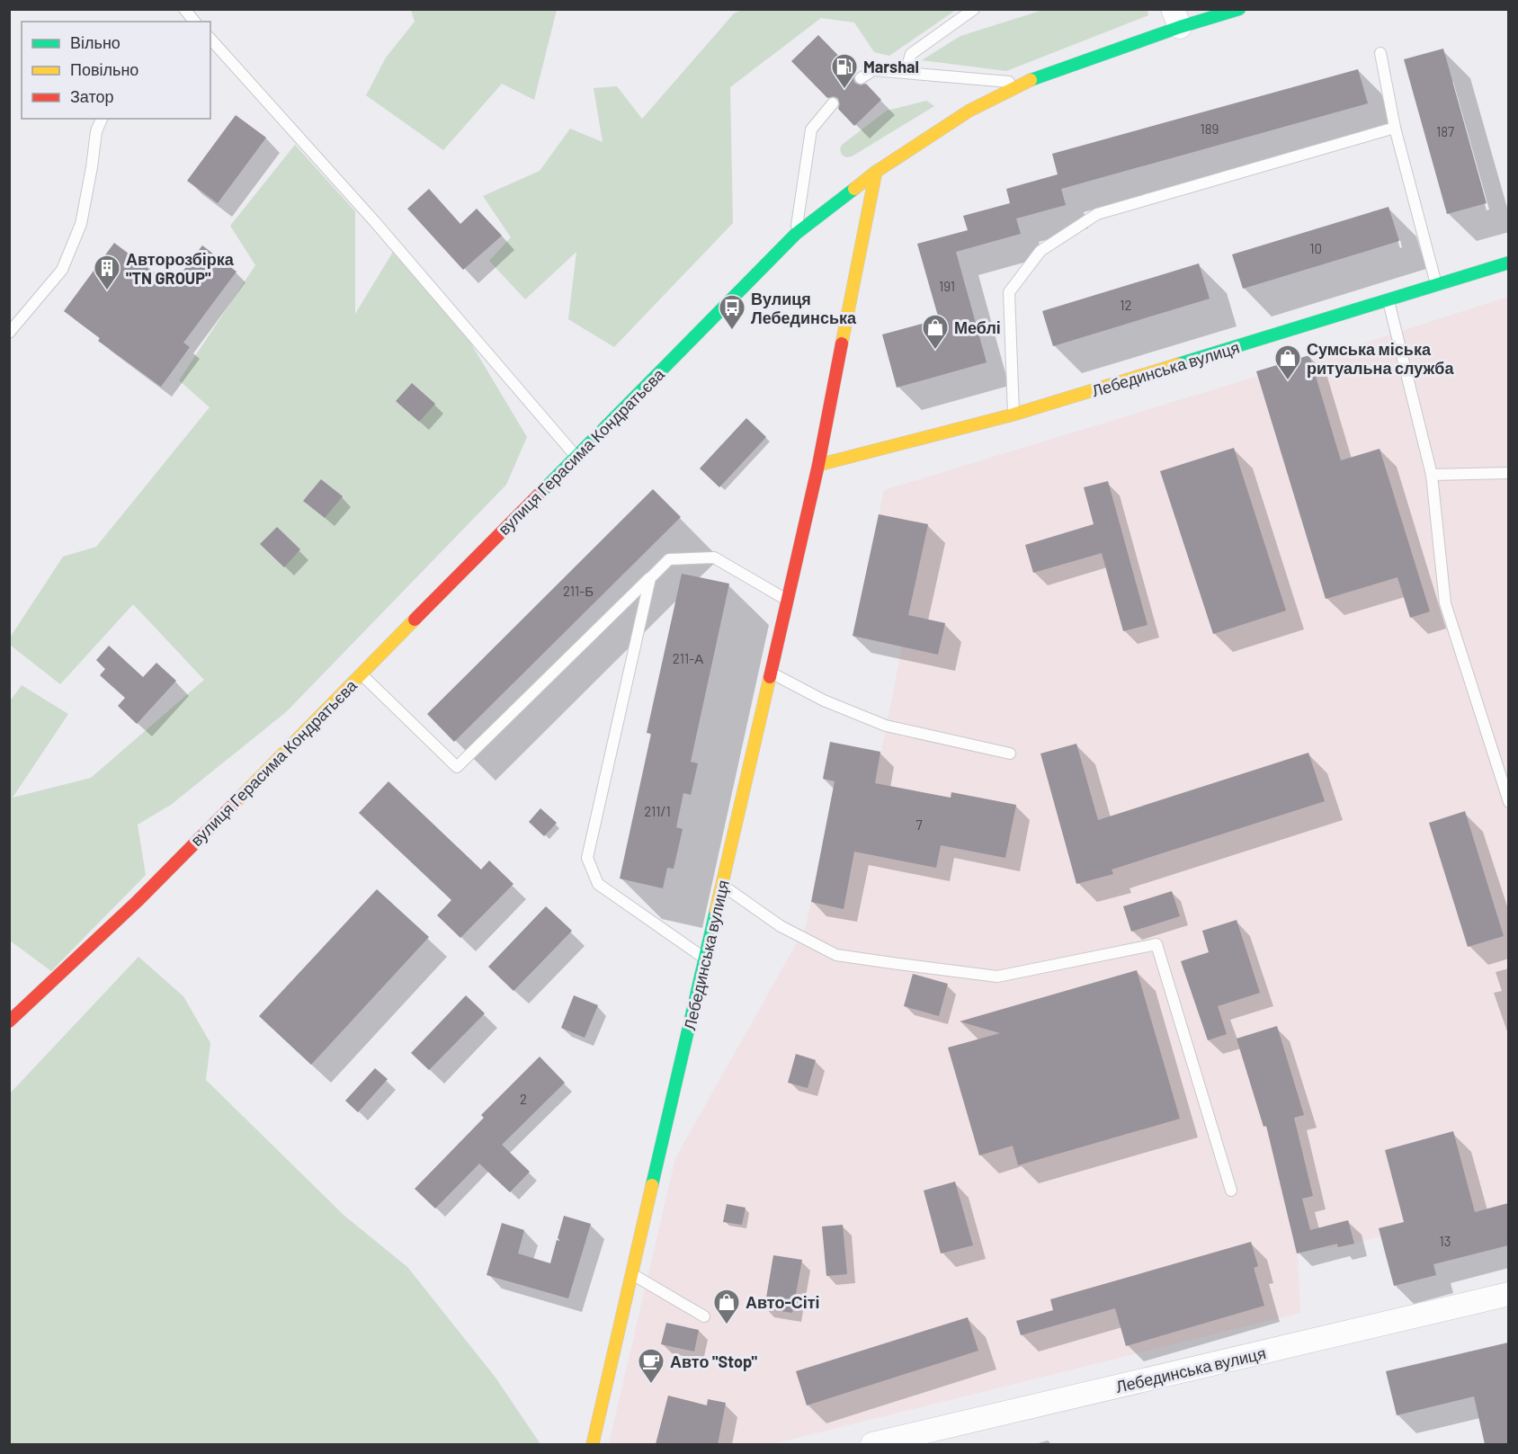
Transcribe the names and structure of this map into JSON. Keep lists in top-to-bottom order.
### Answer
{
  "streets": {
    "street": ["Лебединська вулиця", "вулиця Герасима Кондратьєва"]
  },
  "crossings": [
    ["Лебединська вулиця", "вулиця Герасима Кондратьєва"]
  ],
  "places": {
    "fuel station": ["Marshal"],
    "building": ["Авторозбірка \"TN GROUP\""],
    "bus stop": ["Вулиця Лебединська"],
    "shop": ["Меблі", "Сумська міська ритуальна служба", "Авто-Сіті"],
    "cafe": ["Авто \"Stop\""]
  },
  "house_numbers": [
    "189",
    "187",
    "10",
    "191",
    "12",
    "211-Б",
    "211-А",
    "211/1",
    "7",
    "2",
    "13"
  ],
  "legend": ["Вільно", "Повільно", "Затор"]
}
